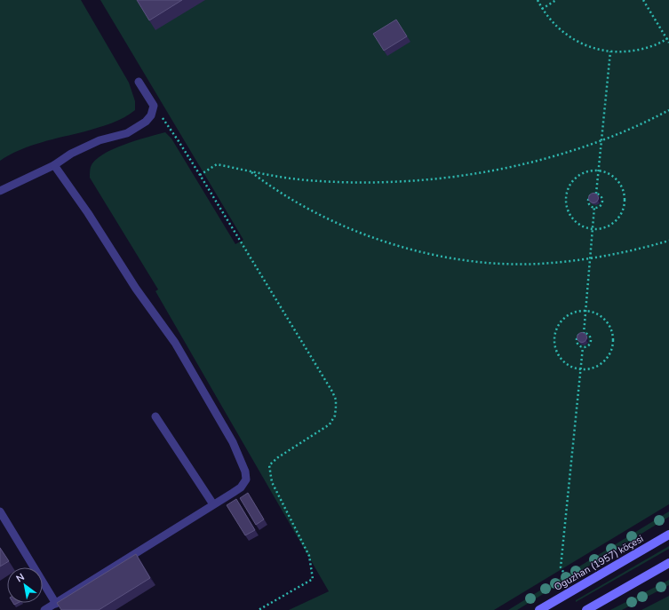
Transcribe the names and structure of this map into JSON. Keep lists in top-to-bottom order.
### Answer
{
  "streets": {
    "main road": ["Oguzhan (1957) köçesi"]
  },
  "north": "top left"
}
